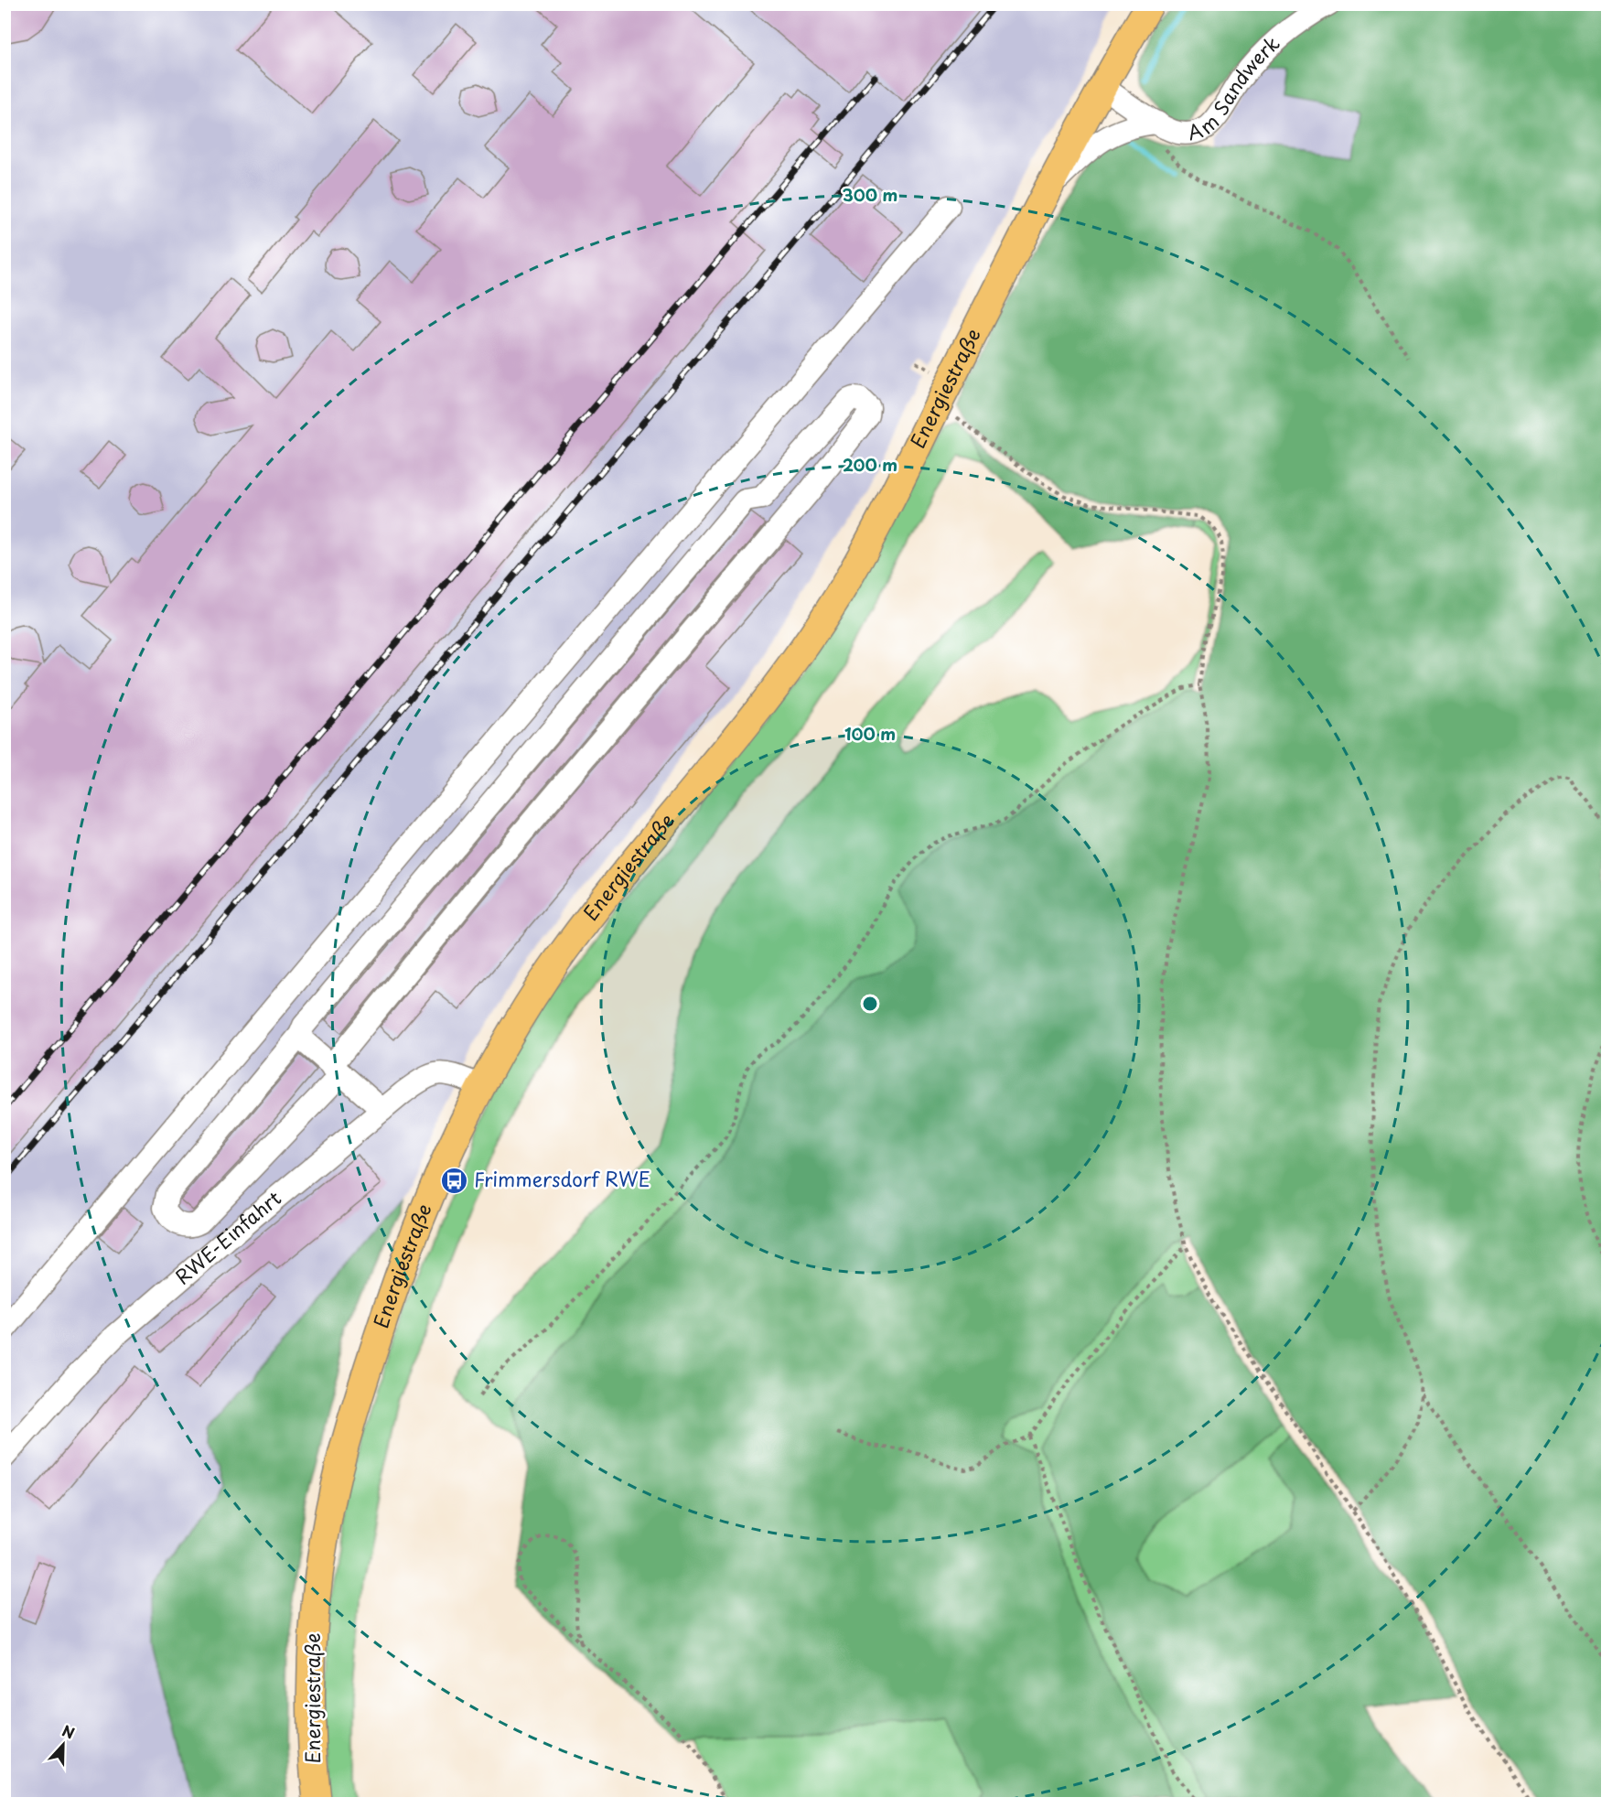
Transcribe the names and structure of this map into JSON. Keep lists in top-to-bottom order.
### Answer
{
  "streets": {
    "main road": ["Energiestraße"],
    "lane": ["Am Sandwerk", "RWE-Einfahrt"]
  },
  "crossings": [
    ["Am Sandwerk", "Energiestraße"],
    ["Energiestraße", "RWE-Einfahrt"]
  ],
  "places": {
    "bus stop": ["Frimmersdorf RWE"]
  },
  "north": "top",
  "rings": ["300 m", "200 m", "100 m"]
}
